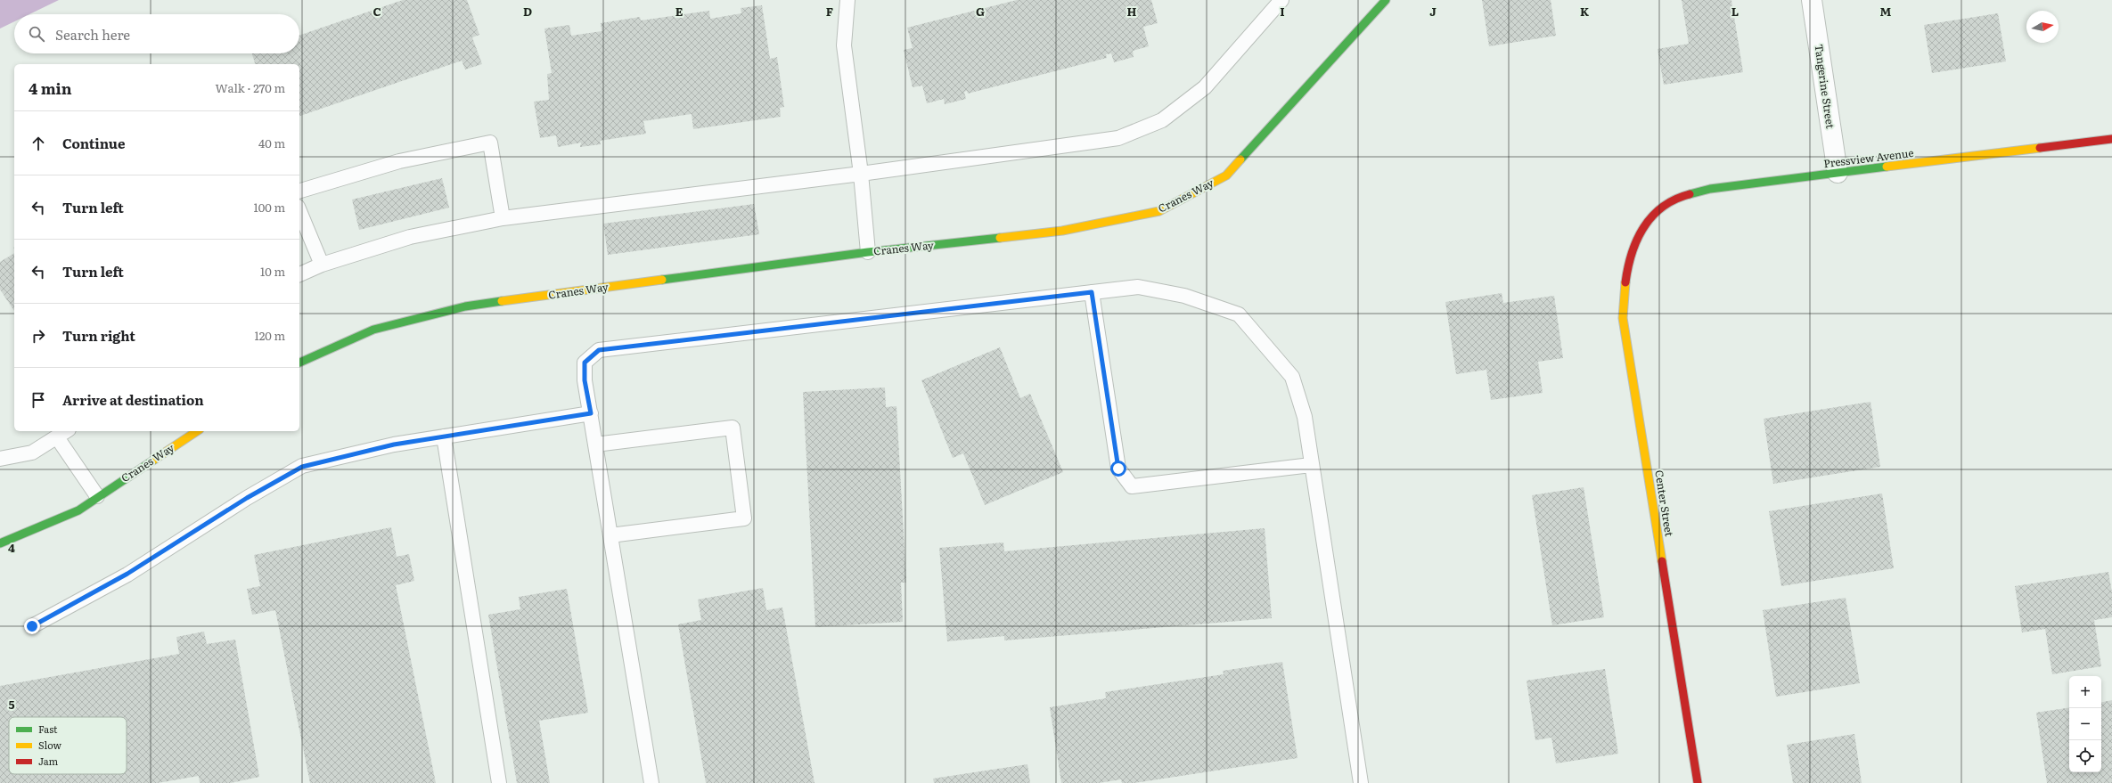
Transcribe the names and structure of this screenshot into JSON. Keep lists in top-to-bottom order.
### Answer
{
  "streets": {
    "street": [
      "Tangerine Street",
      "Pressview Avenue",
      "Cranes Way",
      "Center Street"
    ]
  },
  "crossings": [
    ["Tangerine Street", "Pressview Avenue"],
    ["Pressview Avenue", "Center Street"]
  ],
  "legend": ["Fast", "Slow", "Jam"],
  "north": "right",
  "page": {
    "search": "Search here",
    "heading": ["4 min", "Walk · 270 m"],
    "list": [
      ["Continue", "40 m"],
      ["Turn left", "100 m"],
      ["Turn left", "10 m"],
      ["Turn right", "120 m"],
      "Arrive at destination"
    ],
    "map_buttons": ["+", "−"]
  },
  "grid": {
    "columns": [
      "C",
      "D",
      "E",
      "F",
      "G",
      "H",
      "I",
      "J",
      "K",
      "L",
      "M"
    ],
    "rows": ["4", "5"]
  }
}
